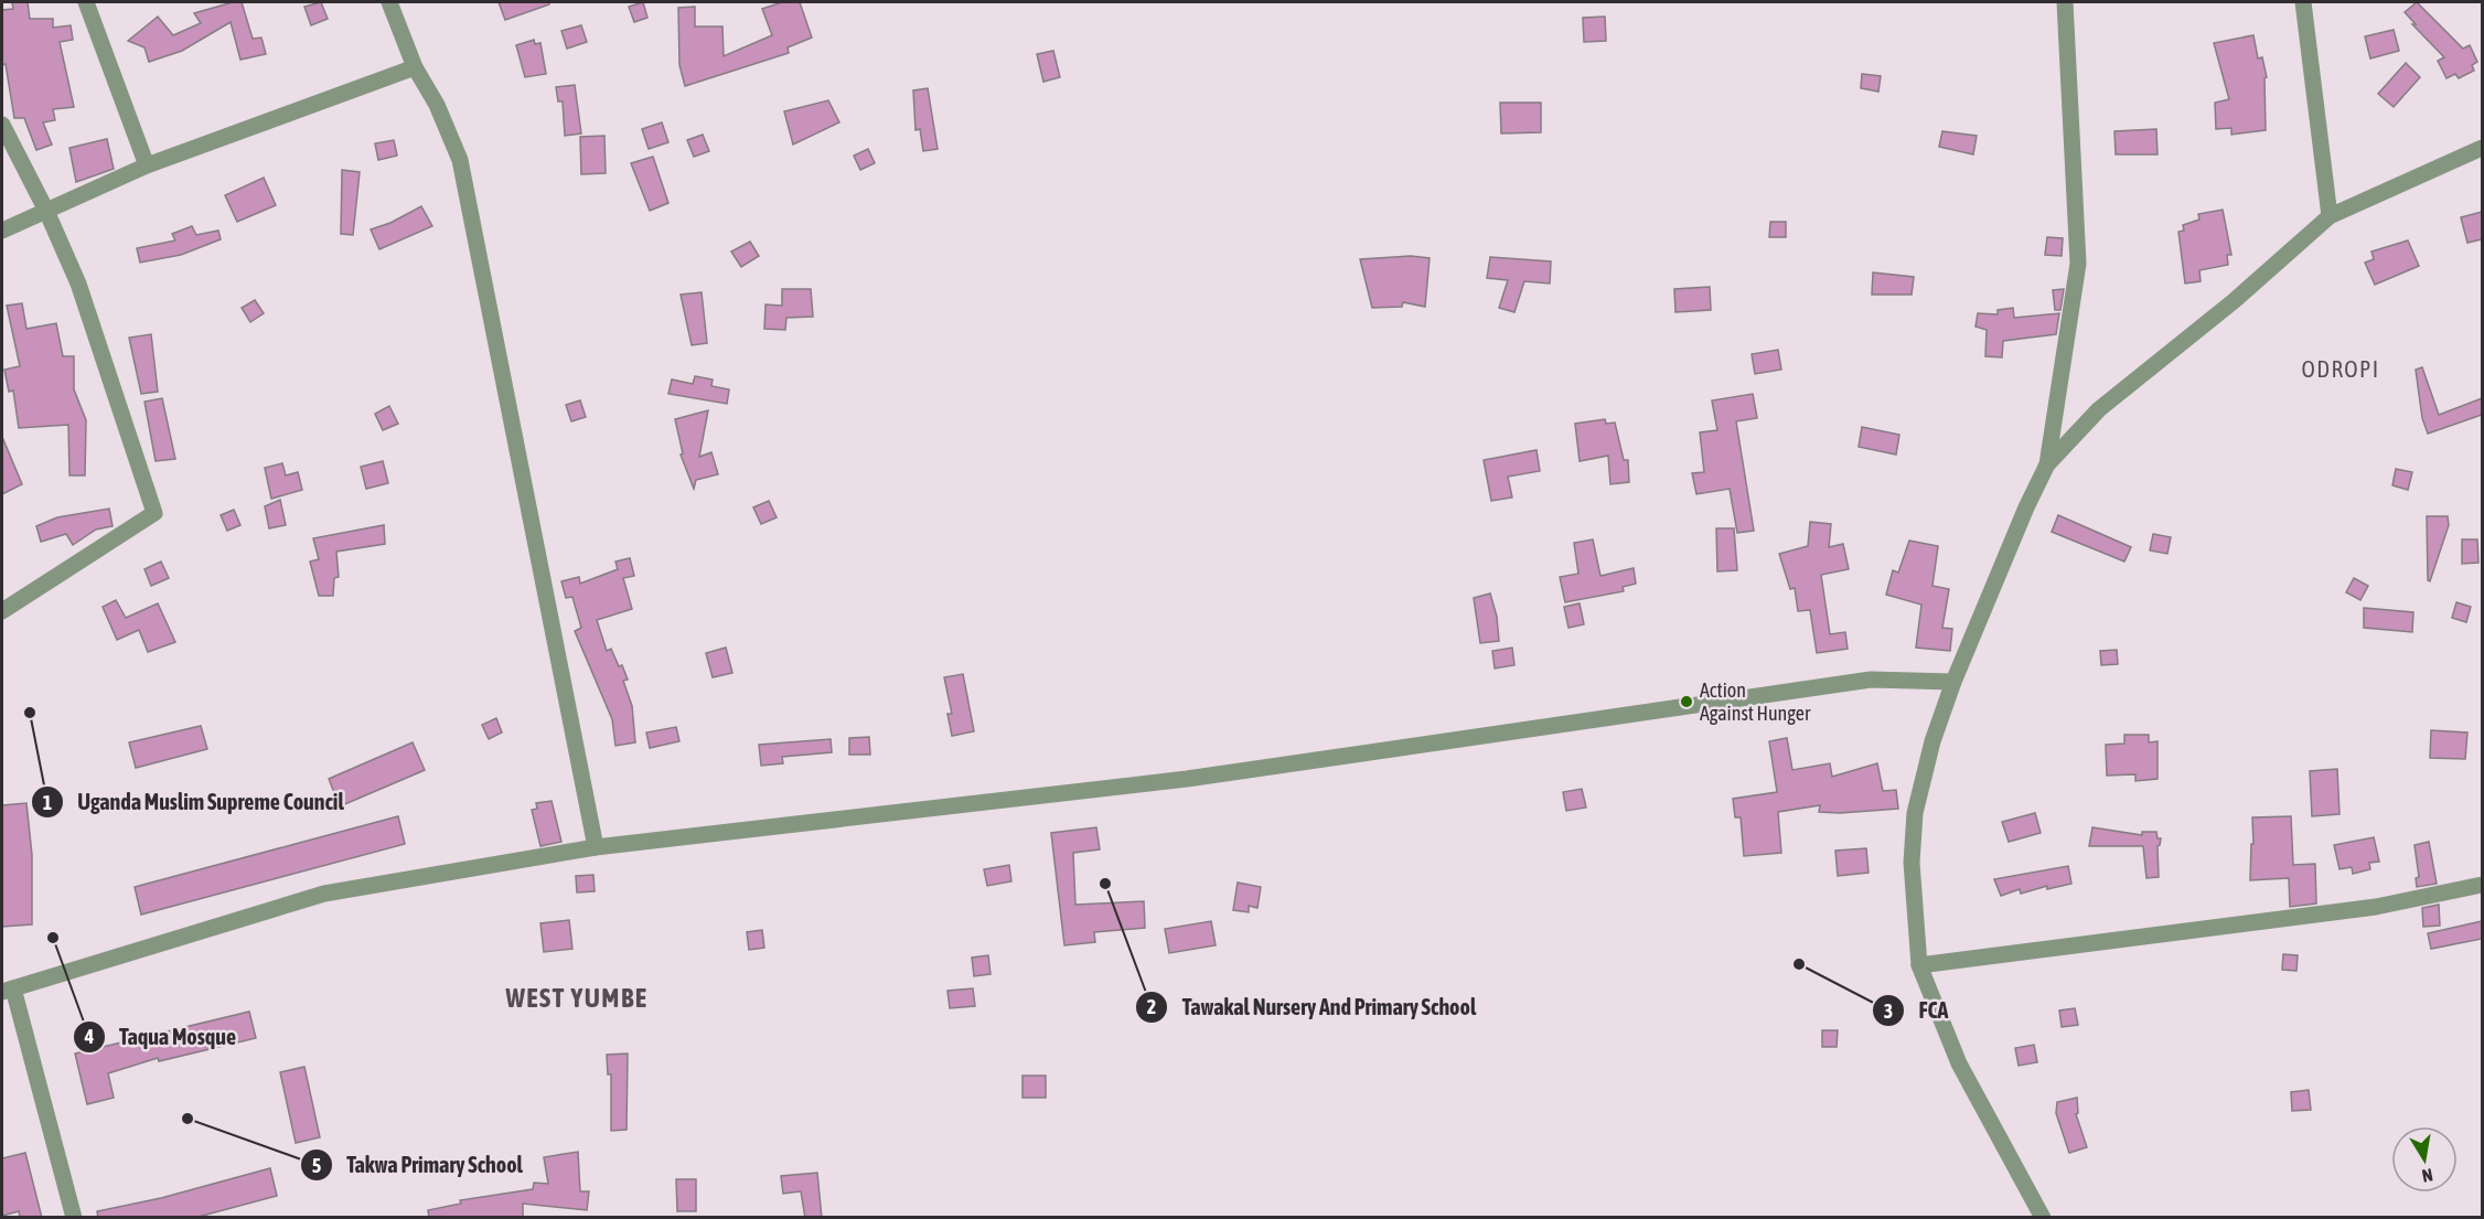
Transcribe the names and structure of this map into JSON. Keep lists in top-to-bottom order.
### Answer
{
  "districts": ["ODROPI", "WEST YUMBE"],
  "places": [
    "Action Against Hunger",
    "Uganda Muslim Supreme Council",
    "Tawakal Nursery And Primary School",
    "Taqua Mosque",
    "FCA",
    "Takwa Primary School"
  ],
  "north": "bottom"
}
